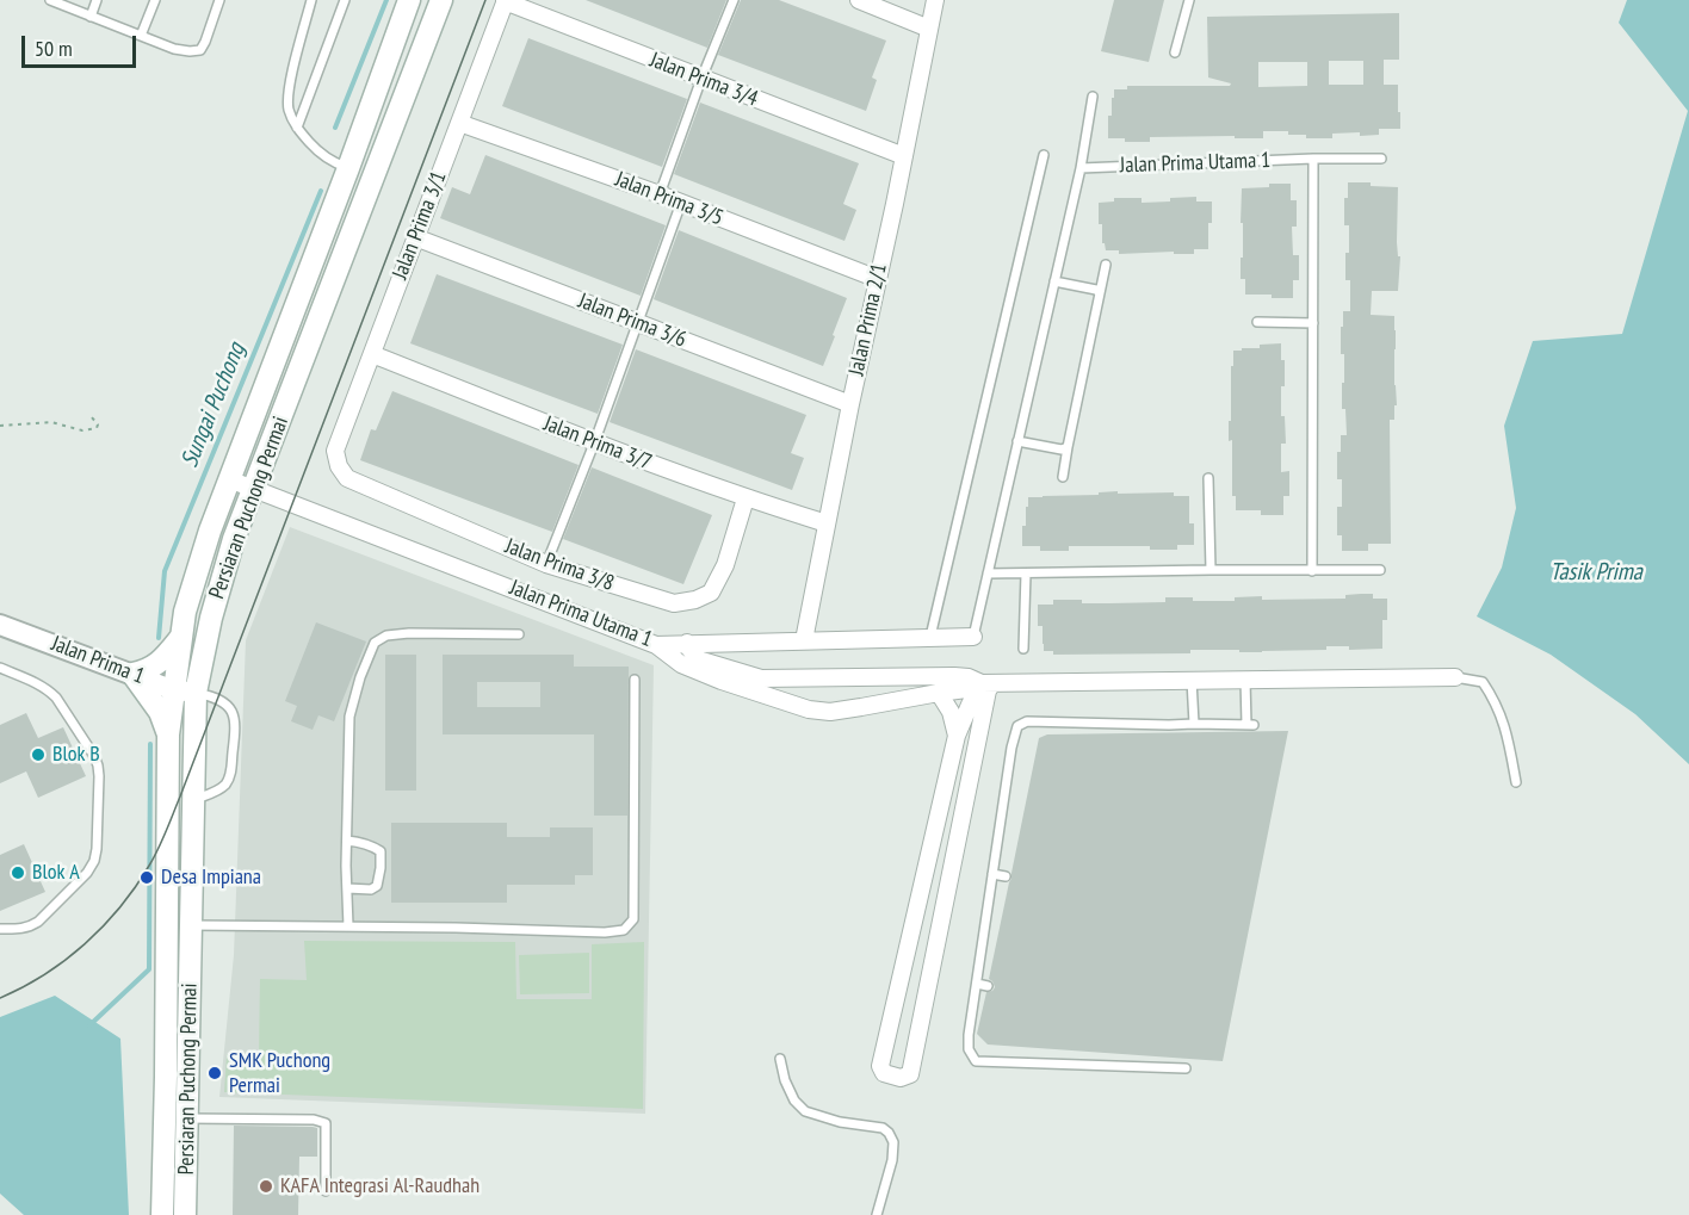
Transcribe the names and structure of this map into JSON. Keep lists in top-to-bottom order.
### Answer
{
  "streets": {
    "main road": ["Persiaran Puchong Permai"],
    "street": [
      "Jalan Prima 3/4",
      "Jalan Prima Utama 1",
      "Jalan Prima 3/5",
      "Jalan Prima 3/1",
      "Jalan Prima 2/1",
      "Jalan Prima 3/6",
      "Jalan Prima 3/7",
      "Jalan Prima 3/8",
      "Jalan Prima 1"
    ]
  },
  "crossings": [
    ["Jalan Prima 3/4", "Jalan Prima 3/1"],
    ["Jalan Prima 3/4", "Jalan Prima 2/1"],
    ["Jalan Prima Utama 1", "Jalan Prima 2/1"],
    ["Jalan Prima Utama 1", "Persiaran Puchong Permai"],
    ["Jalan Prima 3/5", "Jalan Prima 3/1"],
    ["Jalan Prima 3/5", "Jalan Prima 2/1"],
    ["Jalan Prima 3/1", "Jalan Prima 3/6"],
    ["Jalan Prima 3/1", "Jalan Prima 3/7"],
    ["Jalan Prima 3/1", "Jalan Prima 3/8"],
    ["Jalan Prima 2/1", "Jalan Prima 3/6"],
    ["Jalan Prima 2/1", "Jalan Prima 3/7"],
    ["Jalan Prima 3/7", "Jalan Prima 3/8"],
    ["Persiaran Puchong Permai", "Jalan Prima 1"]
  ],
  "water": ["Sungai Puchong", "Tasik Prima"],
  "places": [
    "Blok B",
    "Blok A",
    "Desa Impiana",
    "SMK Puchong Permai",
    "KAFA Integrasi Al-Raudhah"
  ],
  "scale_bar": "50 m"
}
